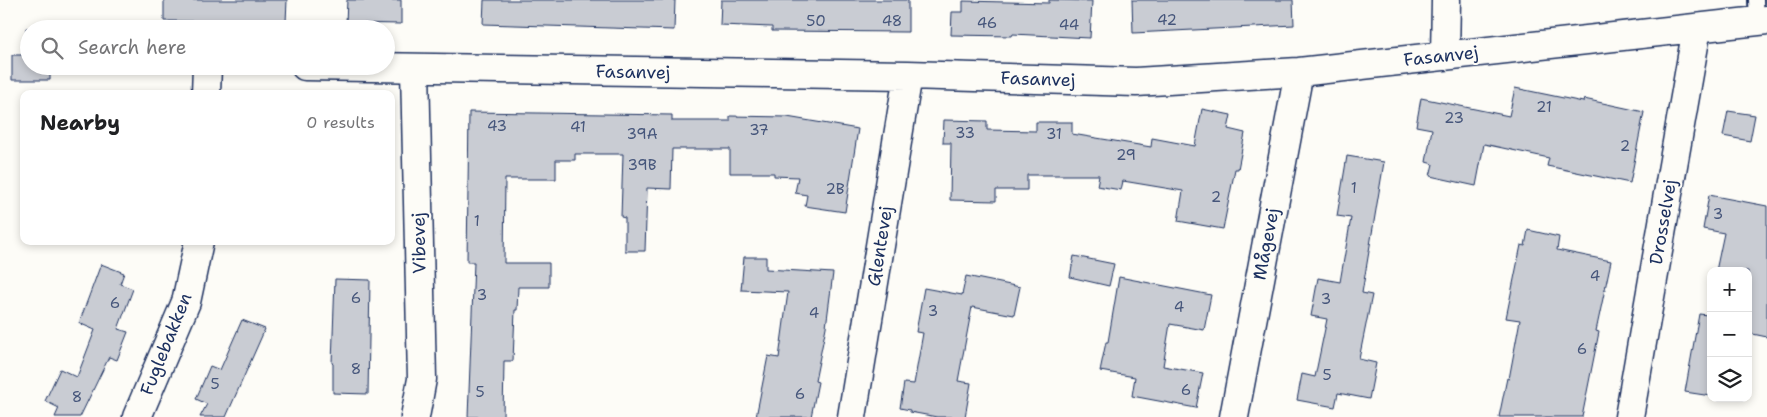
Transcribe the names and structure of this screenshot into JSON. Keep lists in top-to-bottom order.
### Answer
{
  "streets": {
    "street": [
      "Fasanvej",
      "Drosselvej",
      "Vibevej",
      "Mågevej",
      "Glentevej",
      "Fuglebakken"
    ]
  },
  "crossings": [
    ["Fasanvej", "Drosselvej"],
    ["Fasanvej", "Vibevej"],
    ["Fasanvej", "Mågevej"],
    ["Fasanvej", "Glentevej"]
  ],
  "house_numbers": [
    "42",
    "50",
    "48",
    "46",
    "44",
    "21",
    "23",
    "43",
    "41",
    "37",
    "33",
    "39A",
    "31",
    "2",
    "29",
    "39B",
    "1",
    "2B",
    "2",
    "3",
    "1",
    "4",
    "3",
    "6",
    "3",
    "6",
    "4",
    "3",
    "4",
    "6",
    "8",
    "5",
    "5",
    "6",
    "5",
    "6",
    "8"
  ],
  "page": {
    "search": "Search here",
    "heading": ["Nearby", "0 results"],
    "map_buttons": ["+", "−"]
  }
}
